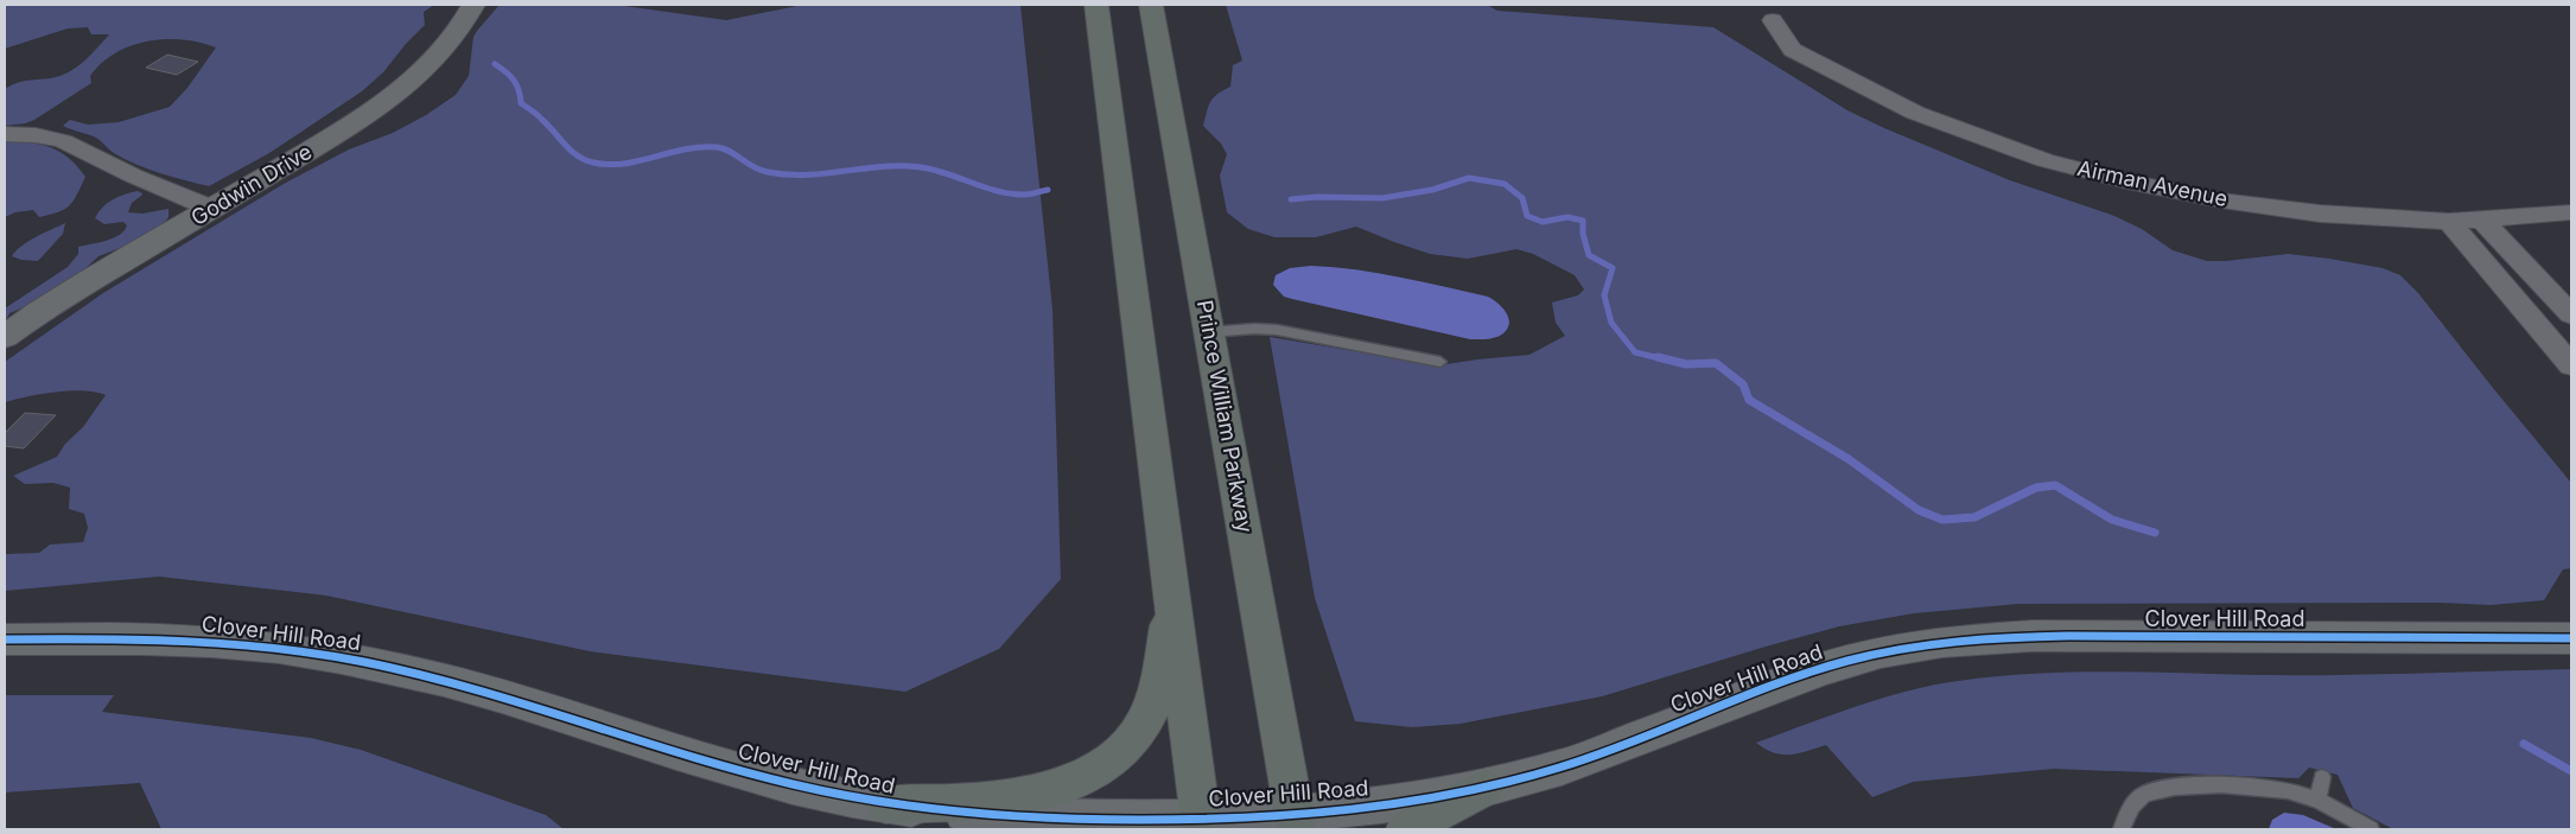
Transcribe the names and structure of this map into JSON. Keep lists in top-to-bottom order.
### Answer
{
  "streets": {
    "highway": ["Prince William Parkway"],
    "street": ["Airman Avenue", "Godwin Drive", "Clover Hill Road"]
  },
  "crossings": [
    ["Prince William Parkway", "Clover Hill Road"]
  ]
}
